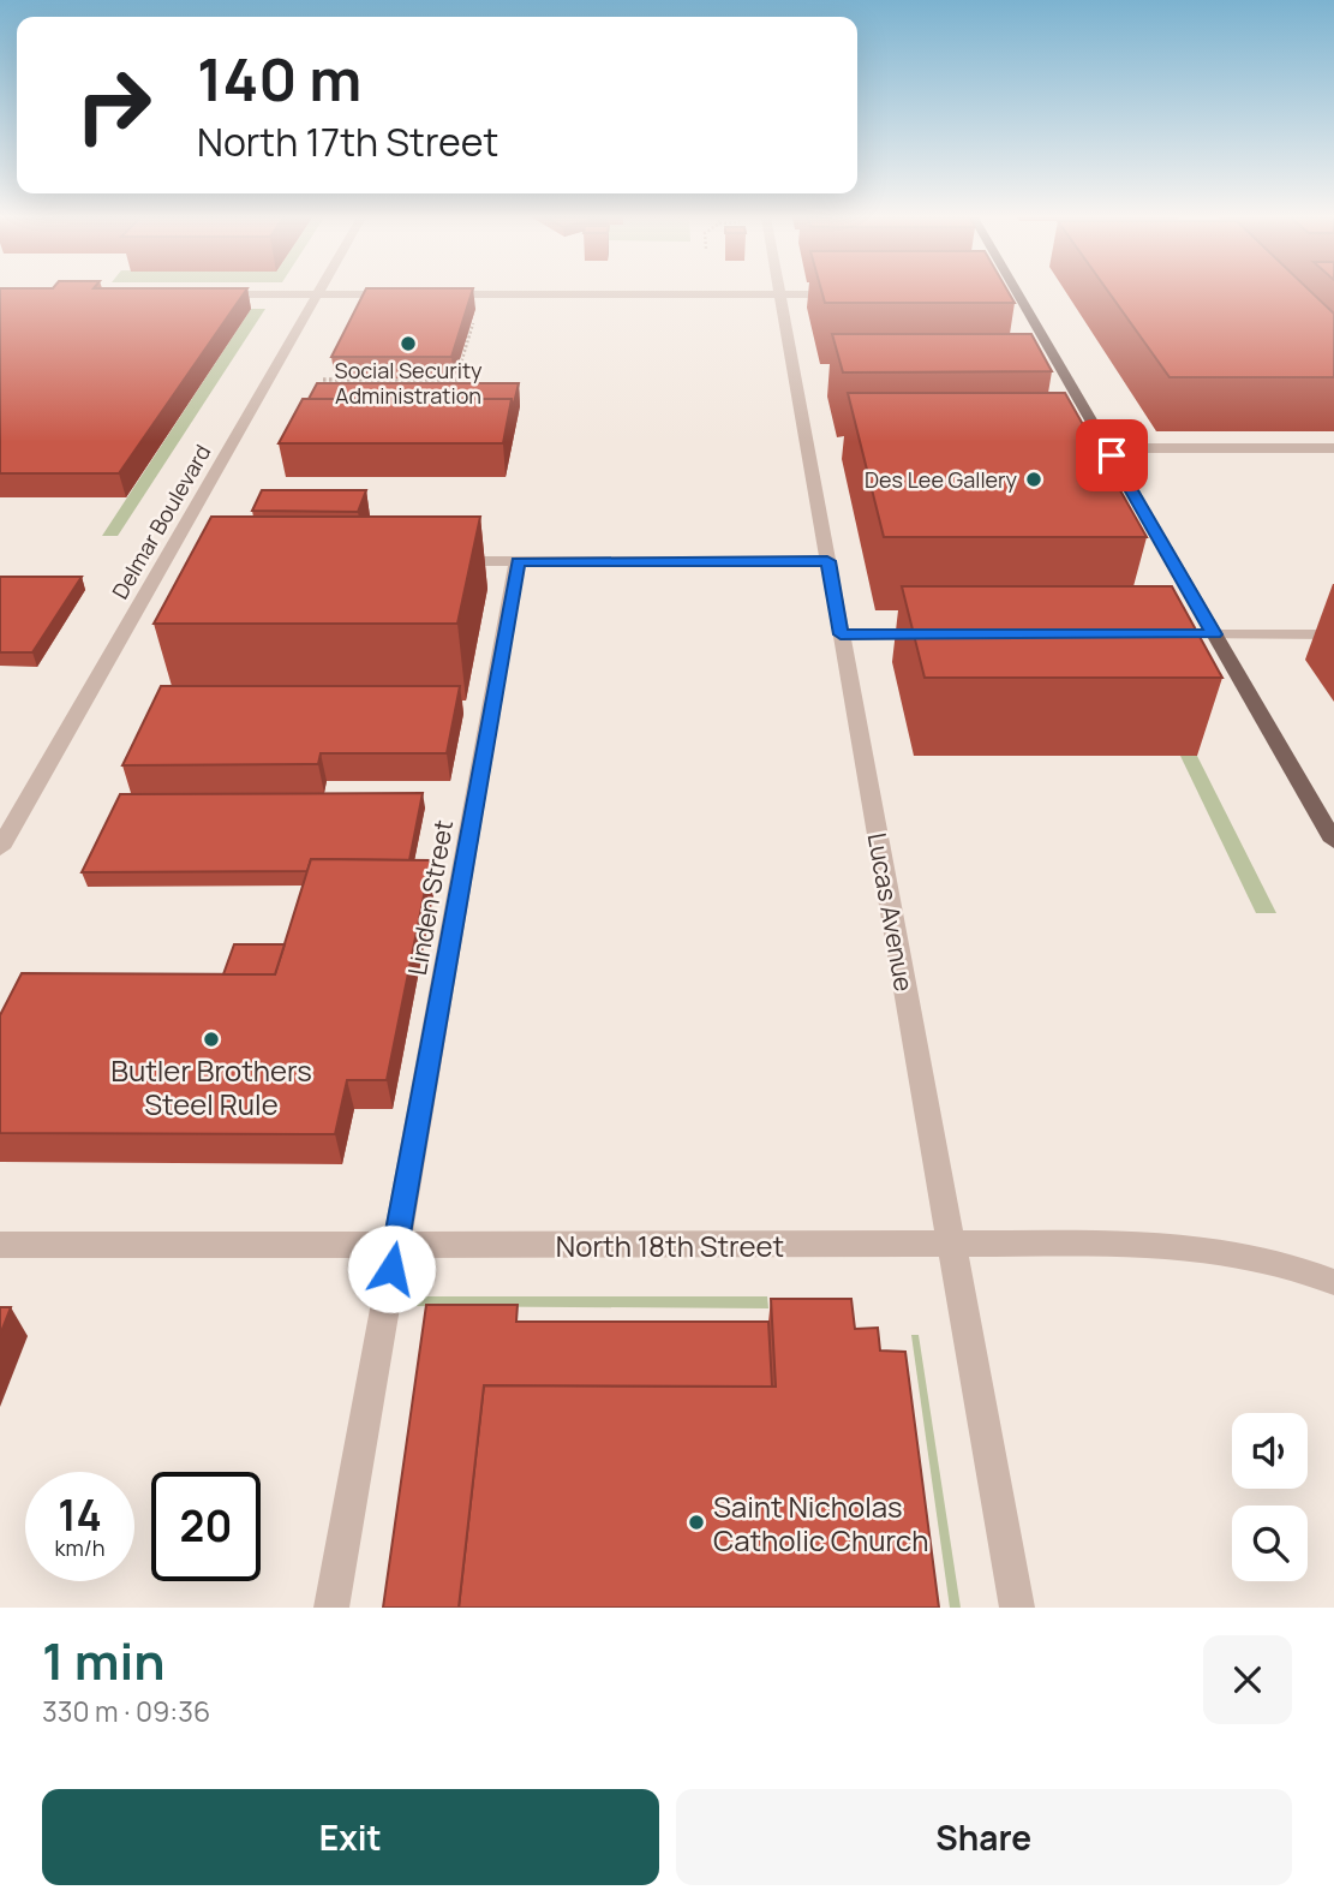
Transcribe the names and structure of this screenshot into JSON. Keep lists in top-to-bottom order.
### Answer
{
  "streets": {
    "street": [
      "Delmar Boulevard",
      "Linden Street",
      "Lucas Avenue",
      "North 18th Street"
    ]
  },
  "crossings": [
    ["Linden Street", "North 18th Street"],
    ["Lucas Avenue", "North 18th Street"]
  ],
  "places": [
    "Social Security Administration",
    "Des Lee Gallery",
    "Butler Brothers Steel Rule",
    "Saint Nicholas Catholic Church"
  ],
  "page": {
    "turn": ["140 m", "North 17th Street"],
    "speed": "14 km/h",
    "limit": "20",
    "heading": ["1 min", "330 m · 09:36"],
    "buttons": ["Exit", "Share"]
  }
}
